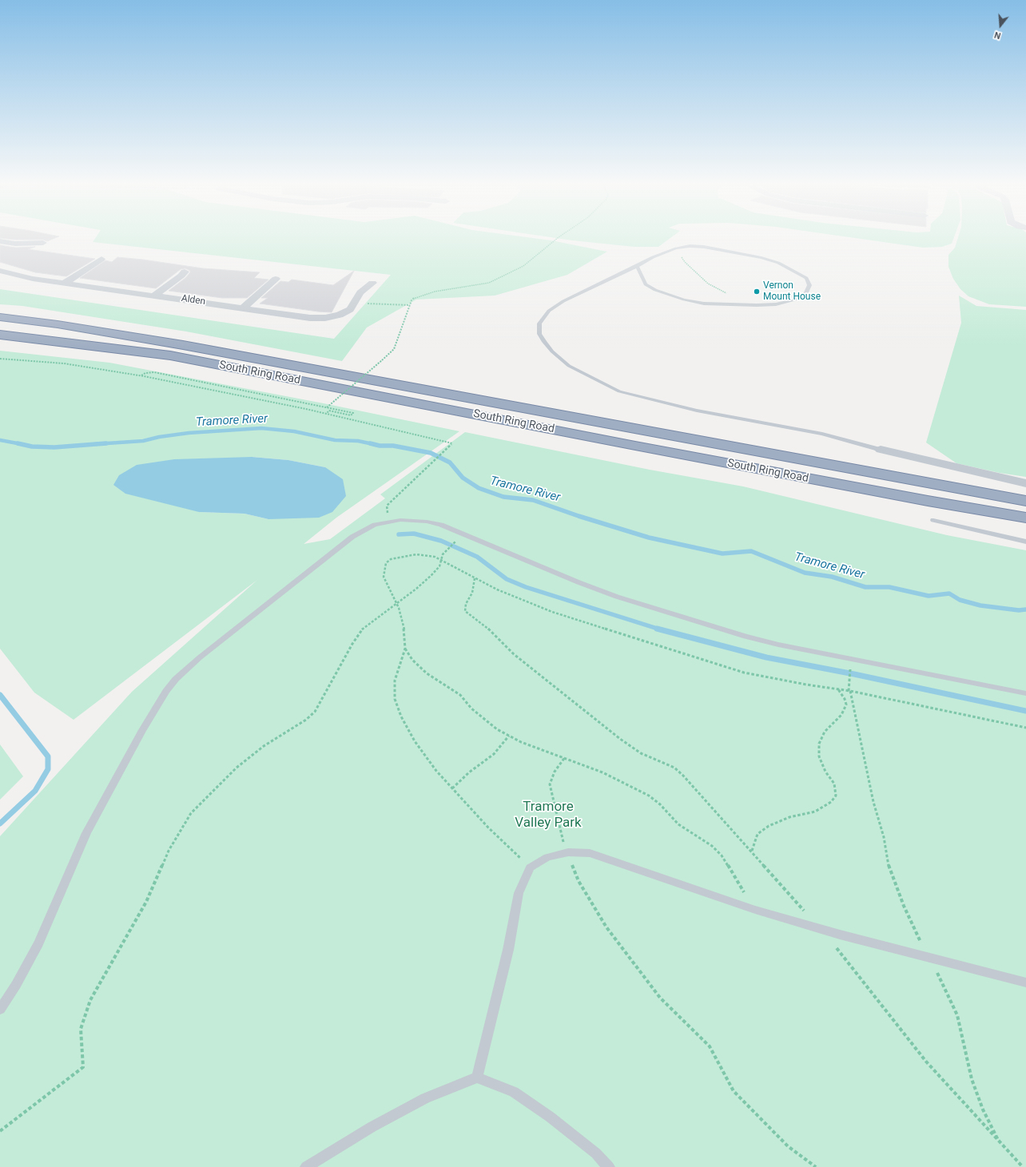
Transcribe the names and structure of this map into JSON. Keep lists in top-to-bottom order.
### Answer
{
  "streets": {
    "highway": ["South Ring Road"],
    "street": ["Alden"]
  },
  "water": ["Tramore River"],
  "parks": ["Tramore Valley Park"],
  "places": ["Vernon Mount House"],
  "north": "bottom"
}
